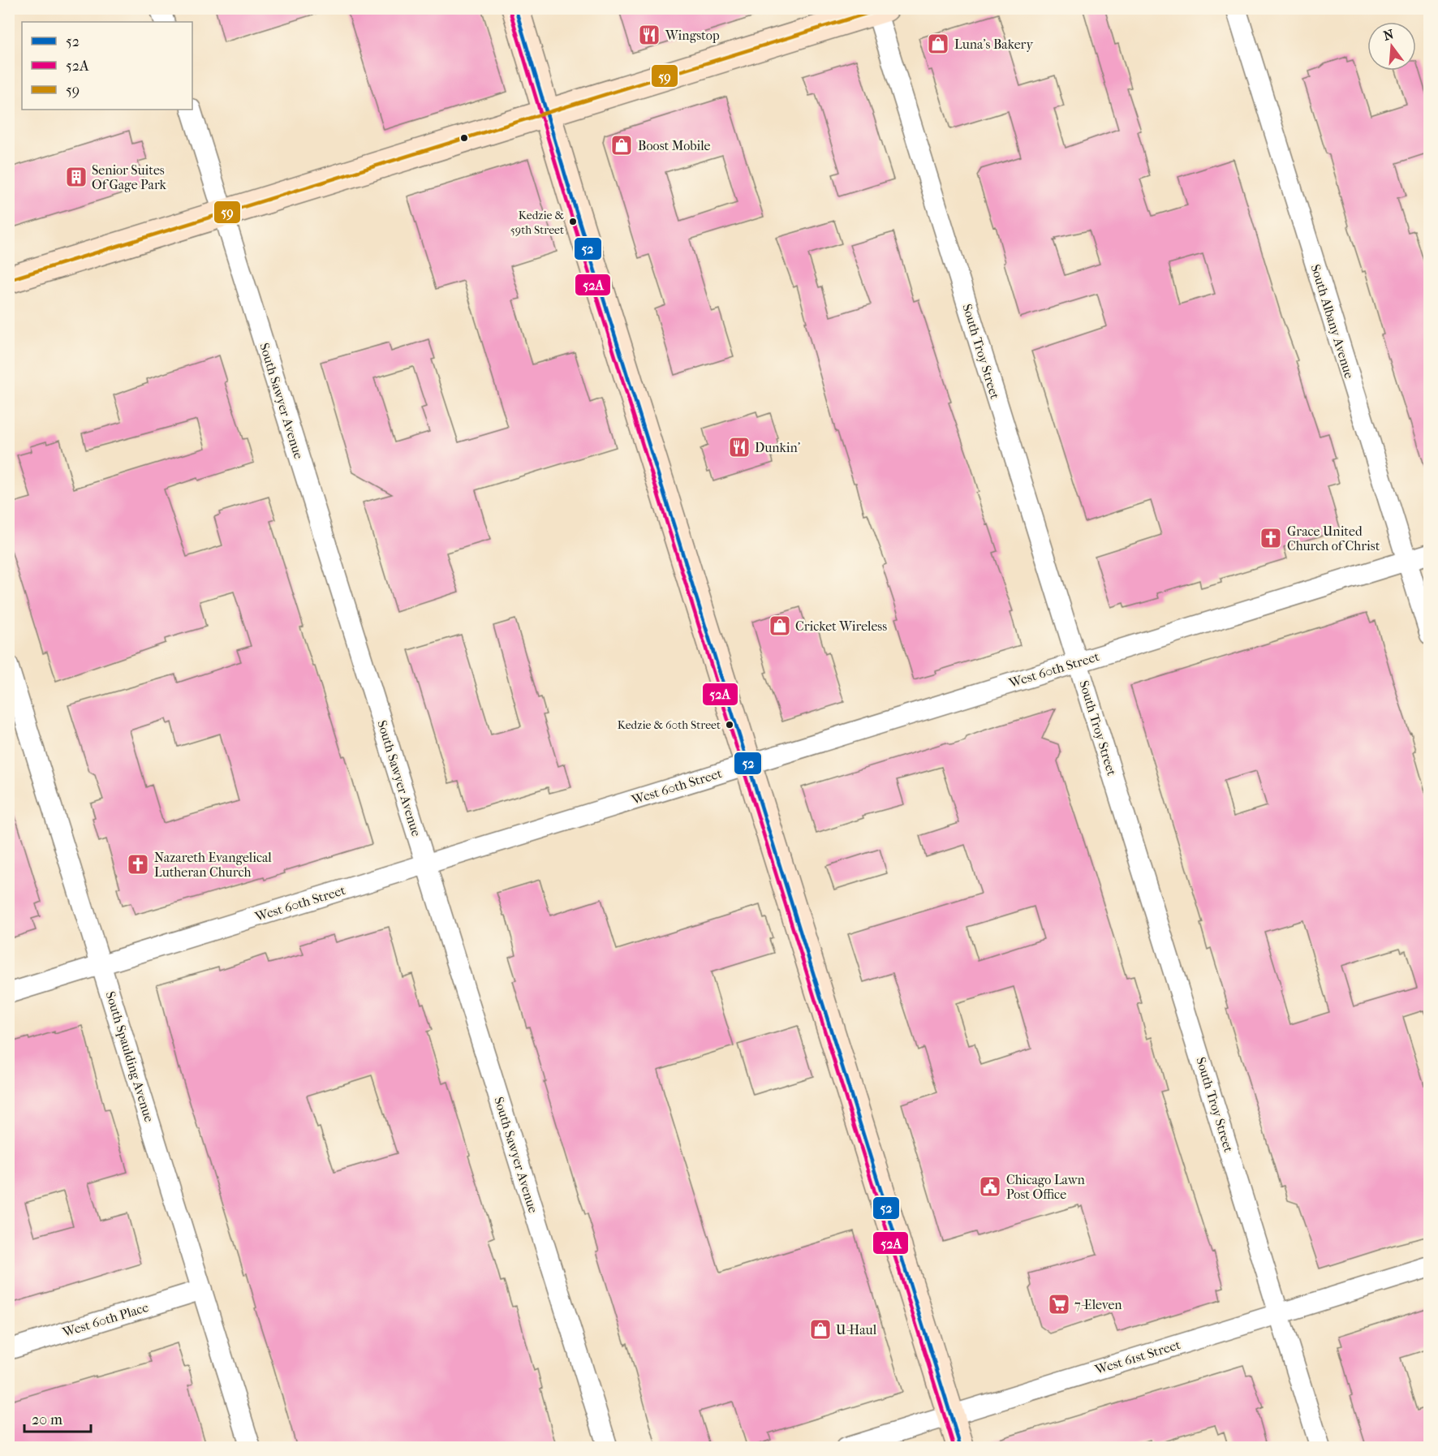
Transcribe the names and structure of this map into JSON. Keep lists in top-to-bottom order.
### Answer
{
  "streets": {
    "street": [
      "South Albany Avenue",
      "South Troy Street",
      "South Sawyer Avenue",
      "West 60th Street",
      "South Spaulding Avenue",
      "West 60th Place",
      "West 61st Street"
    ]
  },
  "crossings": [
    ["South Albany Avenue", "West 60th Street"],
    ["South Troy Street", "West 60th Street"],
    ["South Troy Street", "West 61st Street"],
    ["South Sawyer Avenue", "West 60th Street"],
    ["West 60th Street", "South Spaulding Avenue"],
    ["South Spaulding Avenue", "West 60th Place"]
  ],
  "places": {
    "restaurant": ["Wingstop", "Dunkin'"],
    "shop": [
      "Luna’s Bakery",
      "Boost Mobile",
      "Cricket Wireless",
      "U-Haul"
    ],
    "building": ["Senior Suites Of Gage Park"],
    "other": ["Kedzie & 59th Street", "Kedzie & 60th Street"],
    "church": ["Grace United Church of Christ", "Nazareth Evangelical Lutheran Church"],
    "public building": ["Chicago Lawn Post Office"],
    "supermarket": ["7-Eleven"]
  },
  "lines": ["transit line 52", "transit line 59", "transit line 52A"],
  "legend": ["52", "52A", "59"],
  "scale_bar": "20 m",
  "north": "top"
}
